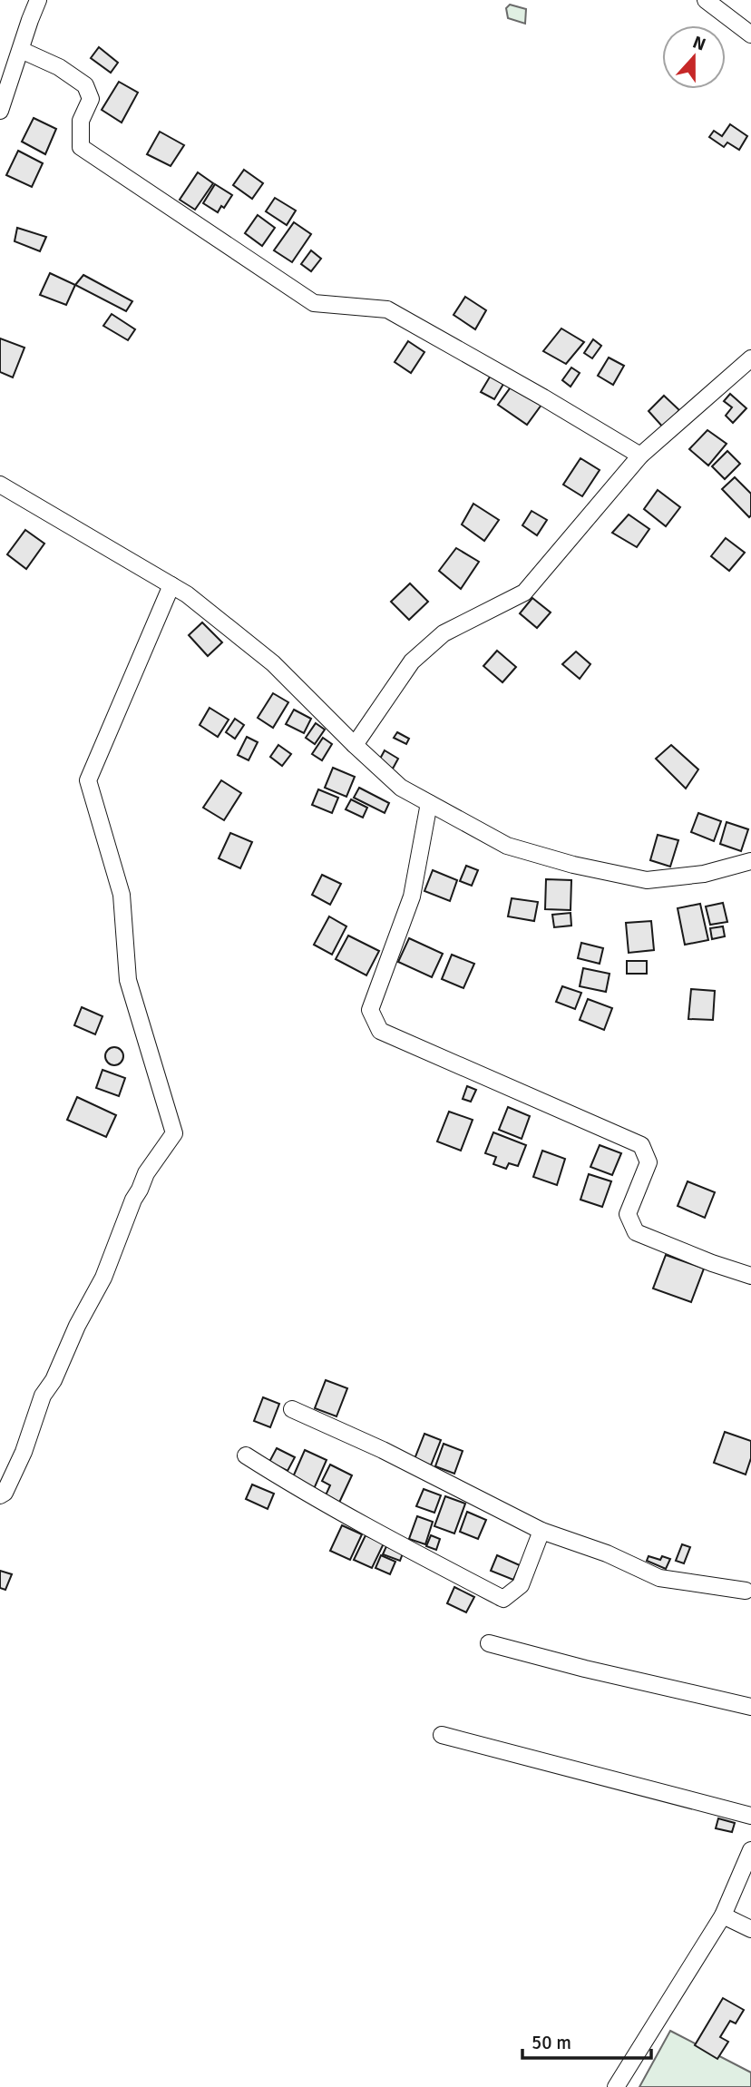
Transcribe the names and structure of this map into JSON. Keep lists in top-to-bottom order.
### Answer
{
  "scale_bar": "50 m",
  "north": "top"
}
